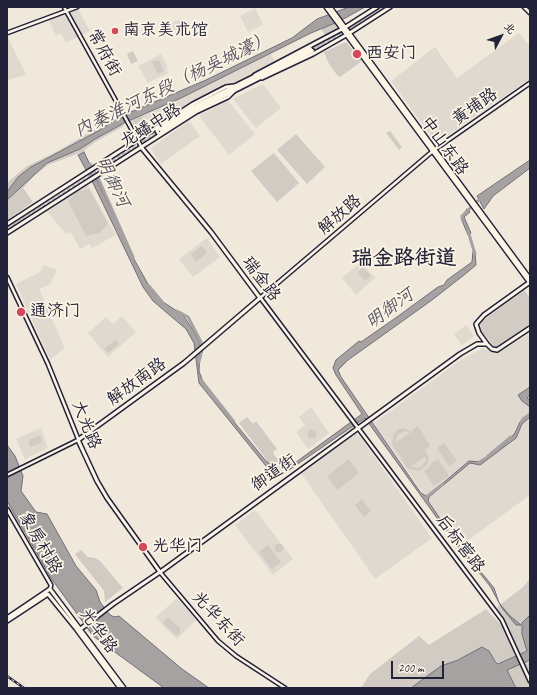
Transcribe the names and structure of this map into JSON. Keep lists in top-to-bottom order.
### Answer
{
  "streets": {
    "main road": [
      "龙蟠中路",
      "中山东路",
      "御道街",
      "光华路"
    ],
    "street": [
      "常府街",
      "黄埔路",
      "解放路",
      "瑞金路",
      "解放南路",
      "大光路",
      "象房村路",
      "后标营路",
      "光华东街"
    ]
  },
  "crossings": [
    ["常府街", "瑞金路"],
    ["黄埔路", "中山东路"],
    ["黄埔路", "解放路"],
    ["龙蟠中路", "瑞金路"],
    ["中山东路", "解放路"],
    ["解放路", "瑞金路"],
    ["瑞金路", "御道街"],
    ["瑞金路", "后标营路"],
    ["解放南路", "大光路"],
    ["御道街", "后标营路"],
    ["御道街", "光华东街"],
    ["御道街", "光华路"],
    ["象房村路", "光华路"]
  ],
  "districts": ["瑞金路街道"],
  "water": ["内秦淮河东段（杨吴城濠）", "明御河"],
  "places": [
    "南京美术馆",
    "西安门",
    "通济门",
    "光华门"
  ],
  "scale_bar": "200 m",
  "north": "top right"
}
